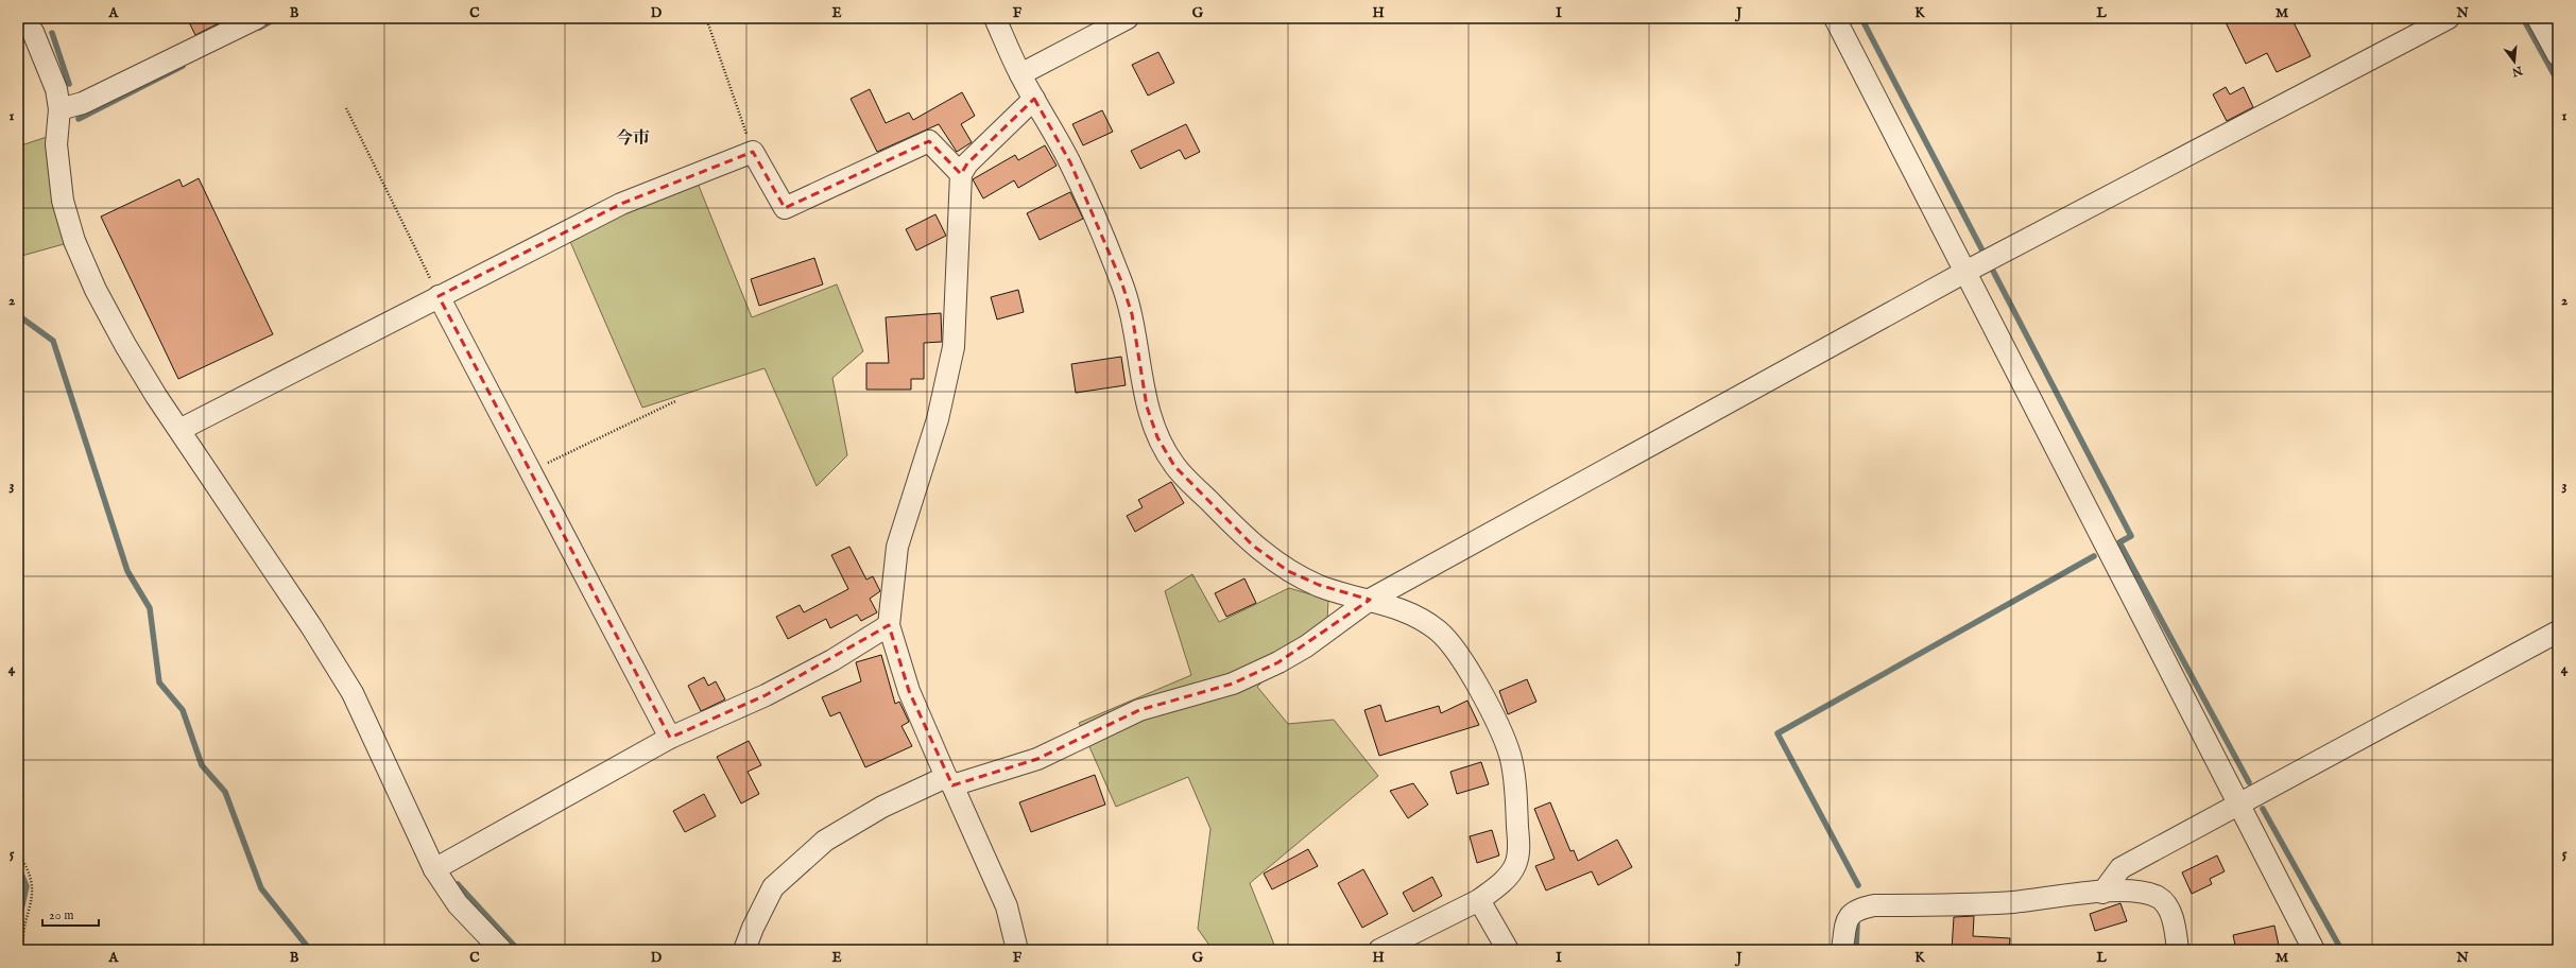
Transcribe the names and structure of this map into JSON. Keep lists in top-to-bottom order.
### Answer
{
  "districts": ["今市"],
  "scale_bar": "20 m",
  "north": "bottom",
  "grid": {
    "columns": [
      "A",
      "B",
      "C",
      "D",
      "E",
      "F",
      "G",
      "H",
      "I",
      "J",
      "K",
      "L",
      "M",
      "N"
    ],
    "rows": [
      "1",
      "2",
      "3",
      "4",
      "5"
    ]
  }
}
